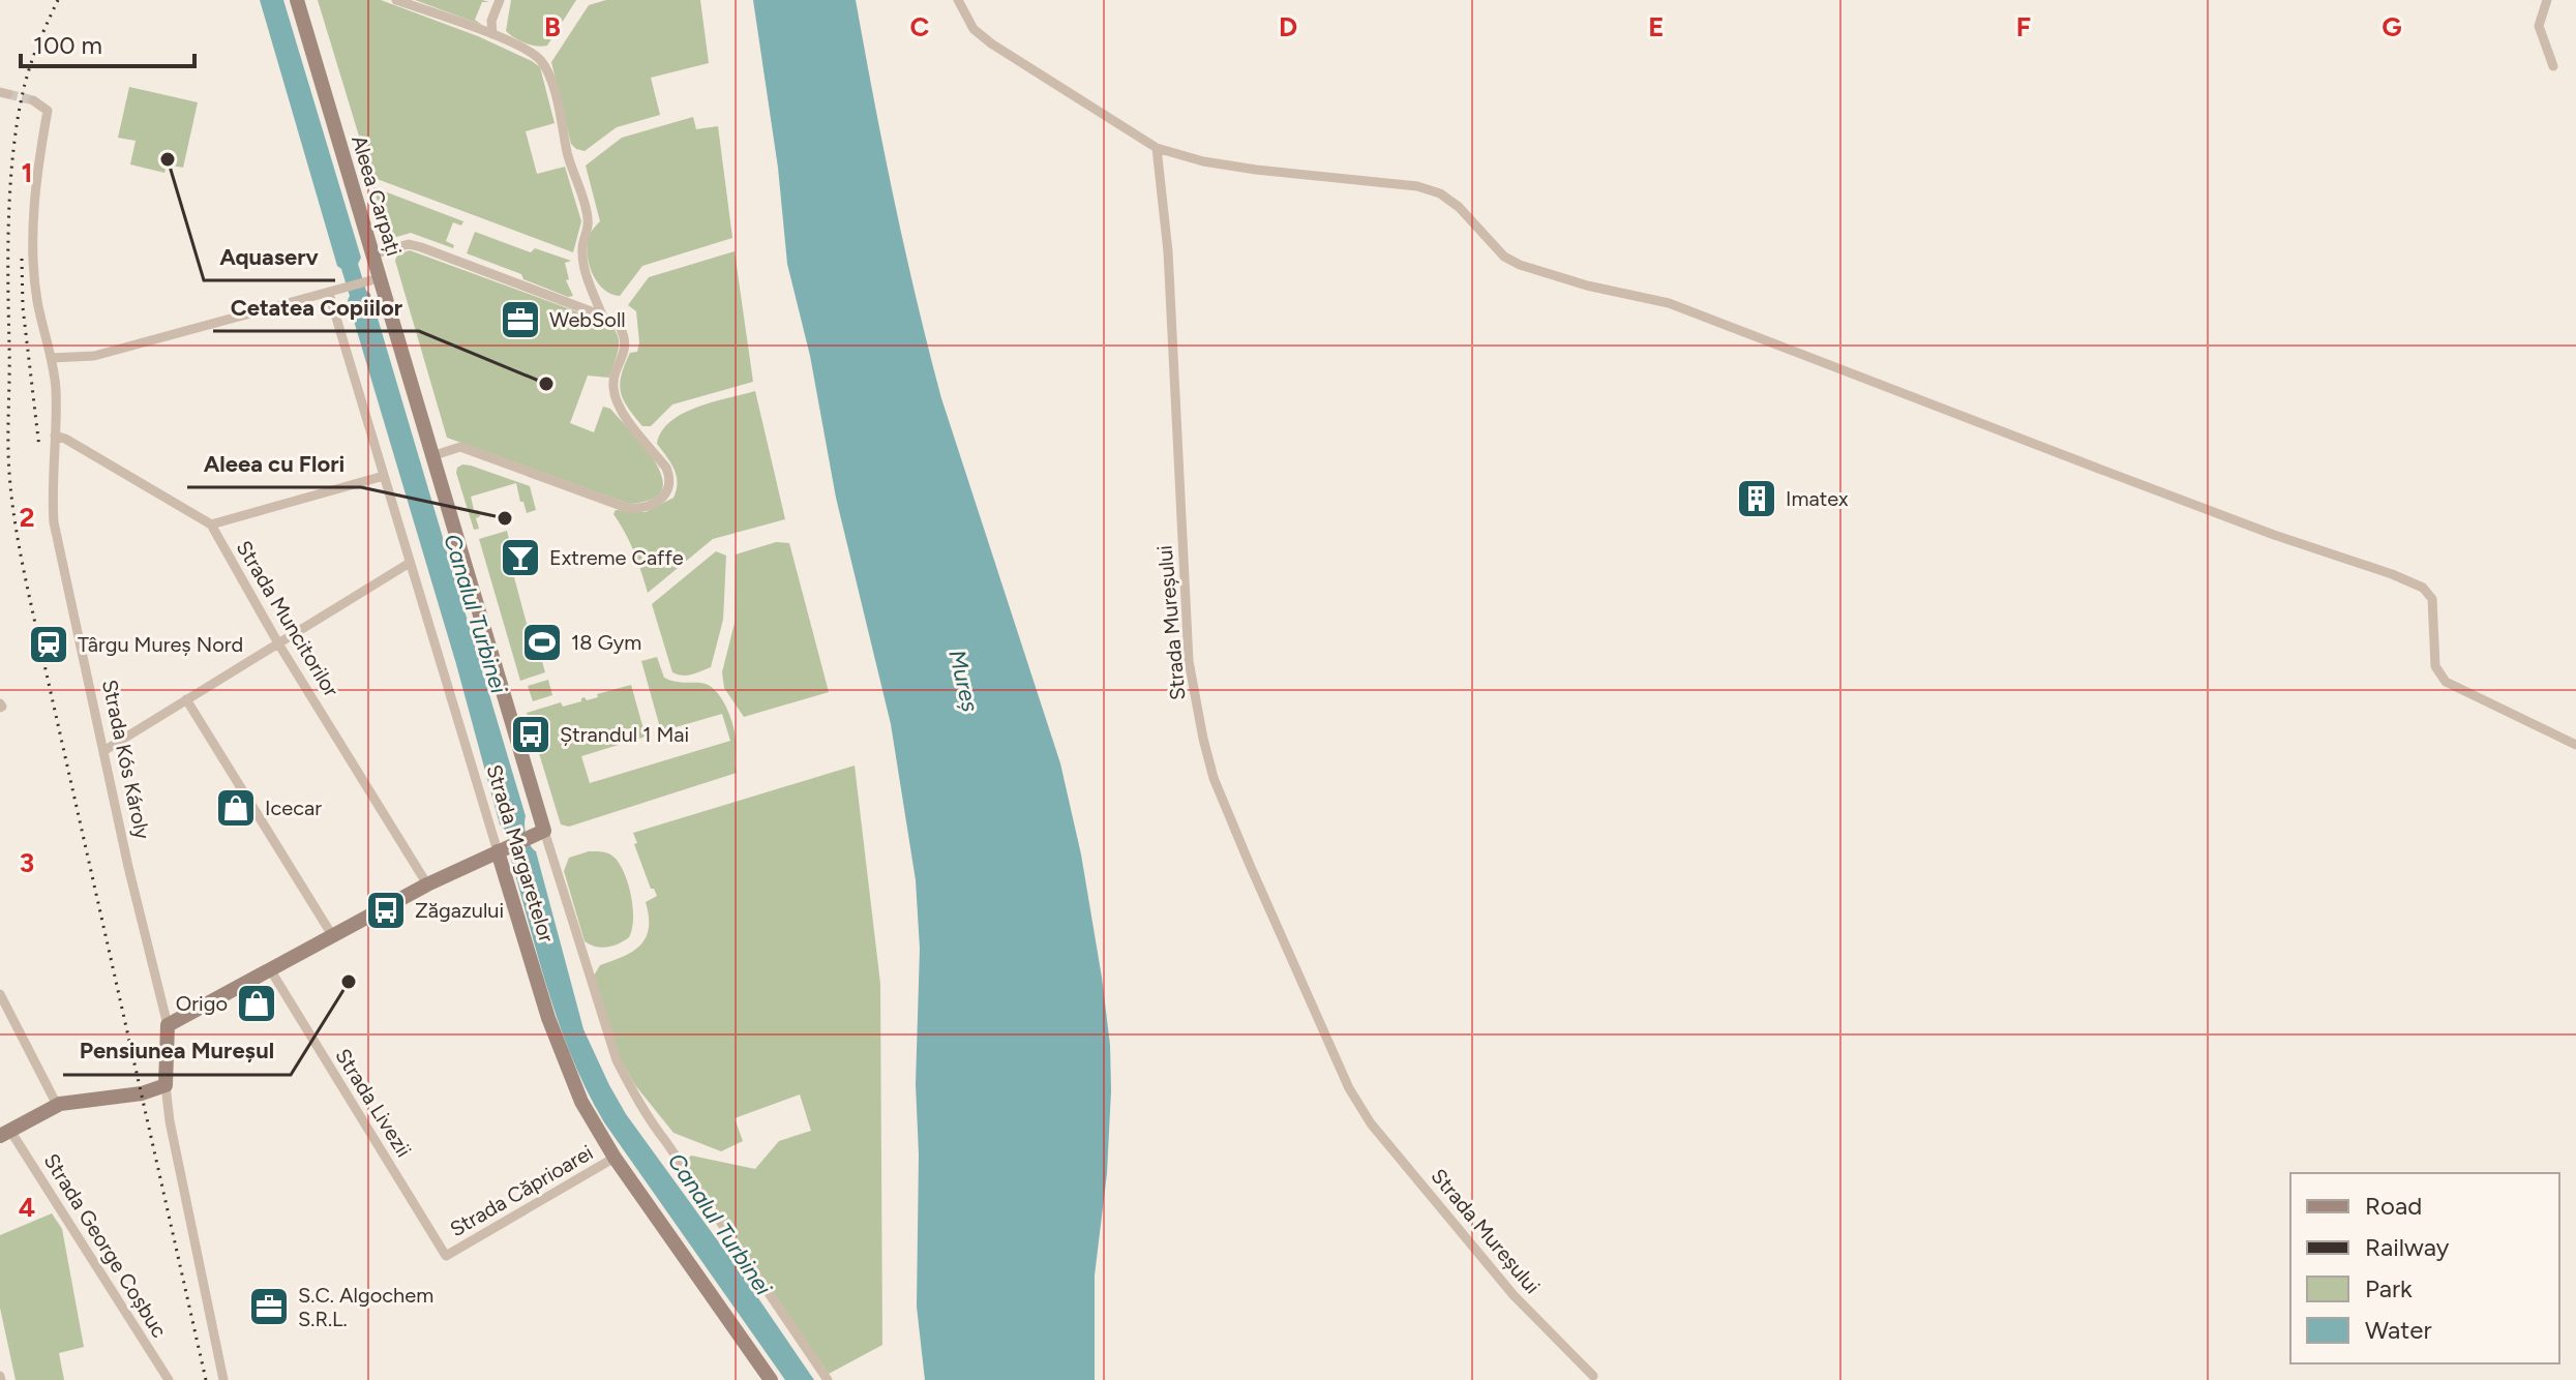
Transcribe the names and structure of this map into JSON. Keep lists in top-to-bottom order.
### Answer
{
  "streets": {
    "street": [
      "Aleea Carpați",
      "Strada Muncitorilor",
      "Strada Mureșului",
      "Strada Kós Károly",
      "Strada Margaretelor",
      "Strada Livezii",
      "Strada Căprioarei",
      "Strada George Coșbuc"
    ]
  },
  "crossings": [
    ["Strada Margaretelor", "Strada Căprioarei"],
    ["Strada Livezii", "Strada Căprioarei"]
  ],
  "water": ["Canalul Turbinei", "Mureș"],
  "places": {
    "other": [
      "Aquaserv",
      "Cetatea Copiilor",
      "Aleea cu Flori",
      "Pensiunea Mureșul"
    ],
    "office": ["WebSoll", "S.C. Algochem S.R.L."],
    "building": ["Imatex"],
    "bar": ["Extreme Caffe"],
    "sports": ["18 Gym"],
    "station": ["Târgu Mureș Nord"],
    "bus stop": ["Ștrandul 1 Mai", "Zăgazului"],
    "shop": ["Icecar", "Origo"]
  },
  "legend": [
    "Road",
    "Railway",
    "Park",
    "Water"
  ],
  "scale_bar": "100 m",
  "grid": {
    "columns": [
      "B",
      "C",
      "D",
      "E",
      "F",
      "G"
    ],
    "rows": [
      "1",
      "2",
      "3",
      "4"
    ]
  }
}
